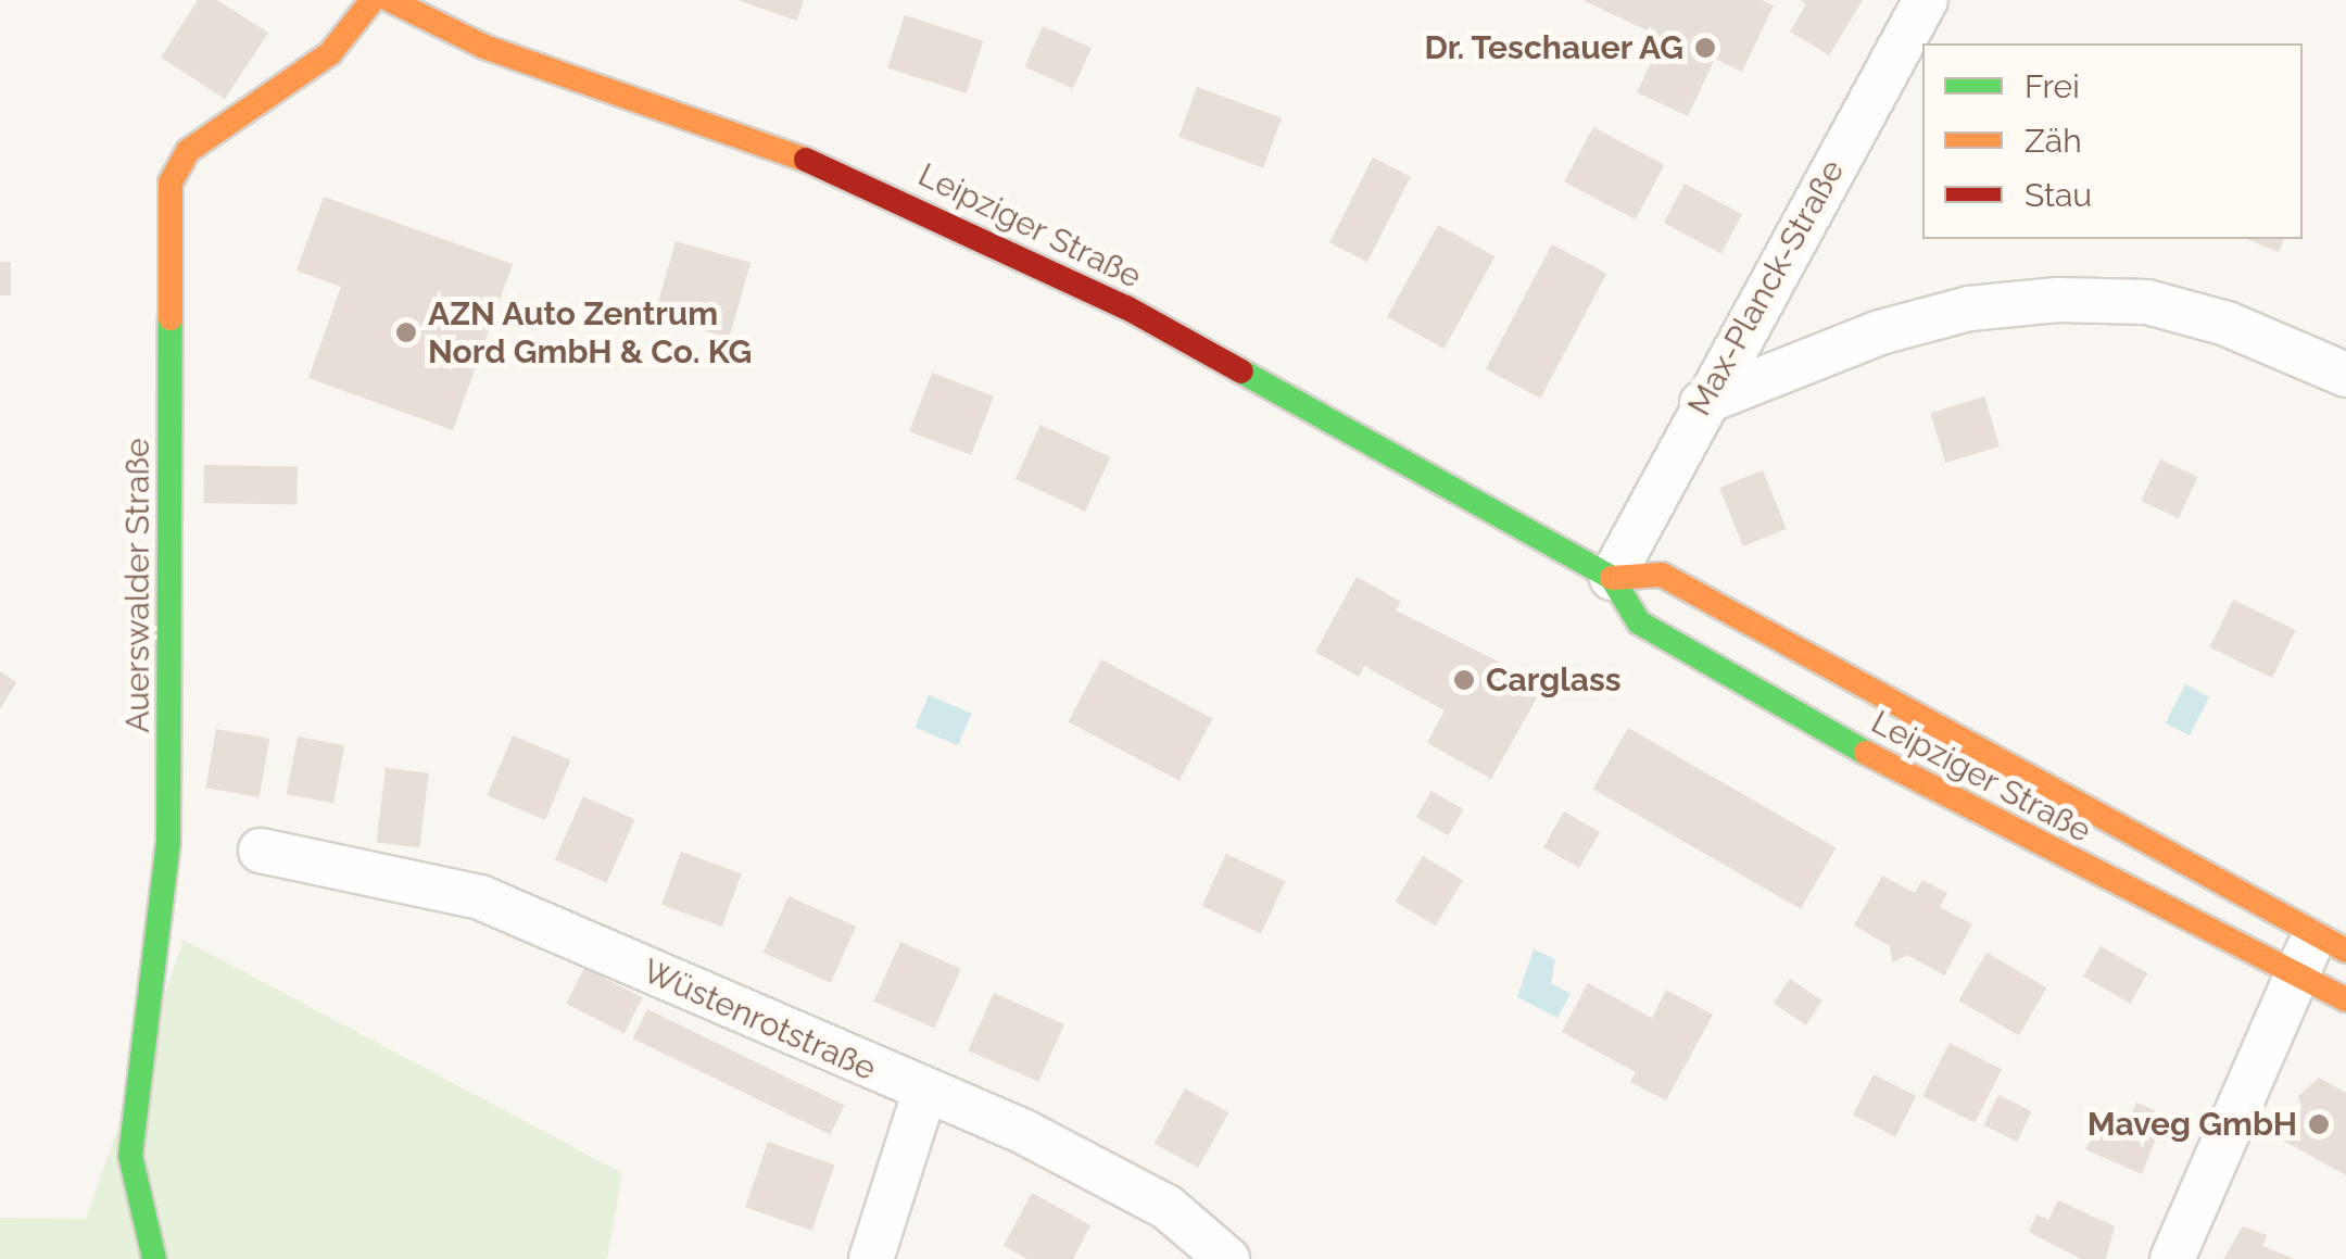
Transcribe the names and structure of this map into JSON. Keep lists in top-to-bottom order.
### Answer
{
  "streets": {
    "main road": ["Leipziger Straße", "Auerswalder Straße"],
    "street": ["Max-Planck-Straße", "Wüstenrotstraße"]
  },
  "crossings": [
    ["Leipziger Straße", "Max-Planck-Straße"]
  ],
  "places": [
    "Dr. Teschauer AG",
    "AZN Auto Zentrum Nord GmbH & Co. KG",
    "Carglass",
    "Maveg GmbH"
  ],
  "legend": ["Frei", "Zäh", "Stau"]
}
